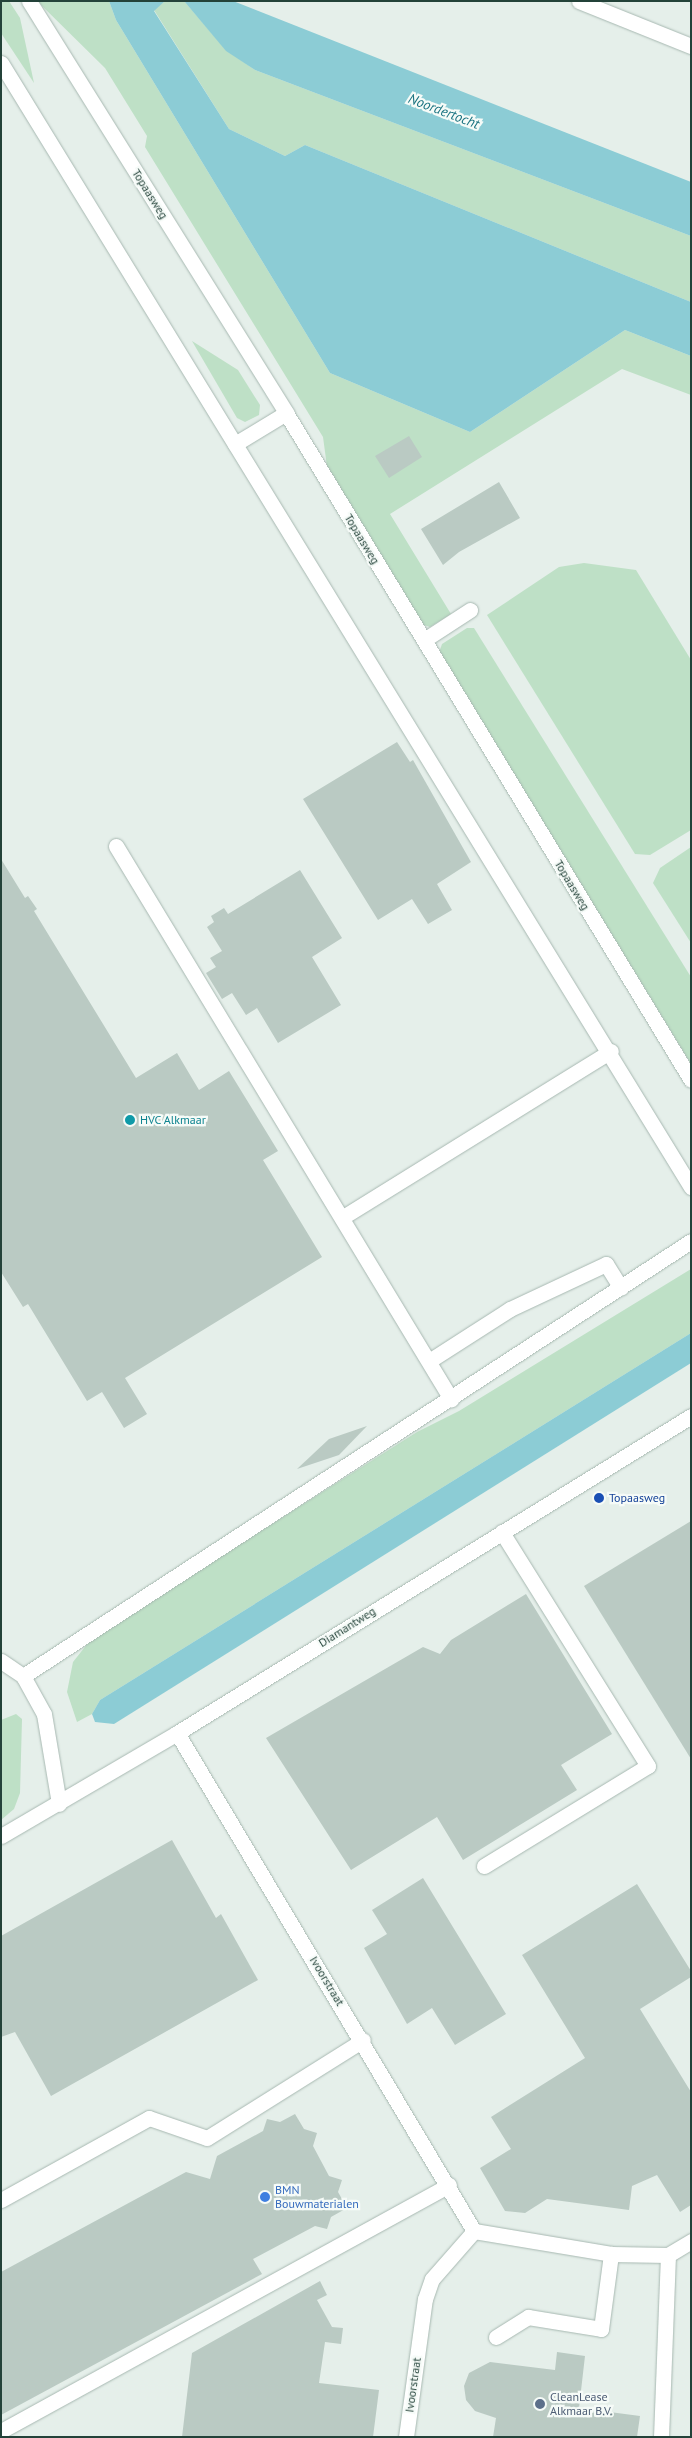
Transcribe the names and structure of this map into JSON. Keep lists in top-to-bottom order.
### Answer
{
  "streets": {
    "street": ["Topaasweg", "Diamantweg", "Ivoorstraat"]
  },
  "crossings": [
    ["Diamantweg", "Ivoorstraat"]
  ],
  "water": ["Noordertocht"],
  "places": [
    "HVC Alkmaar",
    "Topaasweg",
    "BMN Bouwmaterialen",
    "CleanLease Alkmaar B.V."
  ]
}
